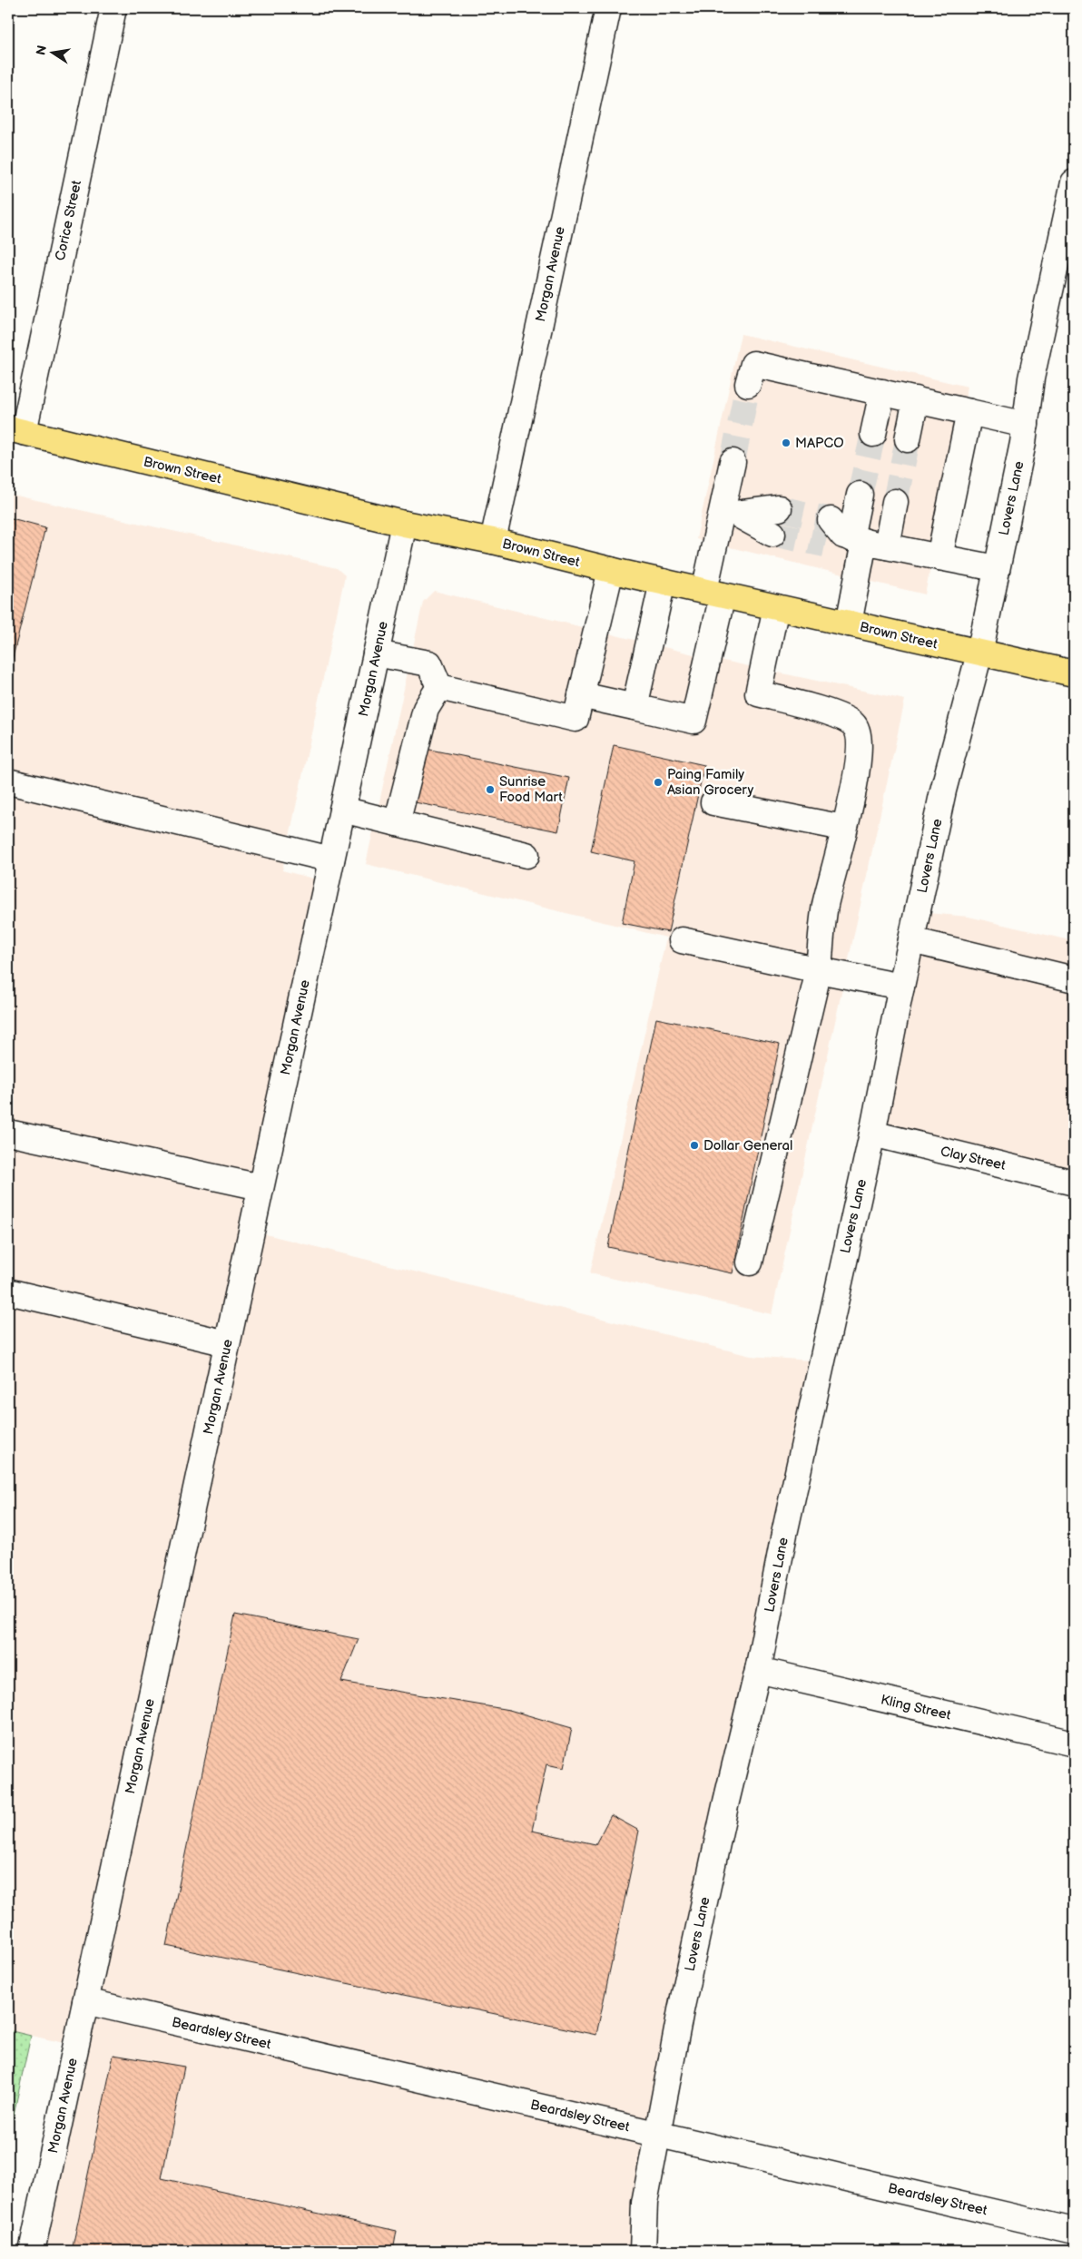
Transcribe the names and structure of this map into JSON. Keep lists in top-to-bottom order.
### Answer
{
  "streets": {
    "main road": ["Brown Street"],
    "street": [
      "Corice Street",
      "Morgan Avenue",
      "Lovers Lane",
      "Clay Street",
      "Kling Street",
      "Beardsley Street"
    ]
  },
  "crossings": [
    ["Corice Street", "Brown Street"],
    ["Morgan Avenue", "Brown Street"],
    ["Morgan Avenue", "Beardsley Street"],
    ["Brown Street", "Lovers Lane"],
    ["Lovers Lane", "Clay Street"],
    ["Lovers Lane", "Kling Street"],
    ["Lovers Lane", "Beardsley Street"]
  ],
  "places": [
    "MAPCO",
    "Paing Family Asian Grocery",
    "Sunrise Food Mart",
    "Dollar General"
  ],
  "north": "left"
}
